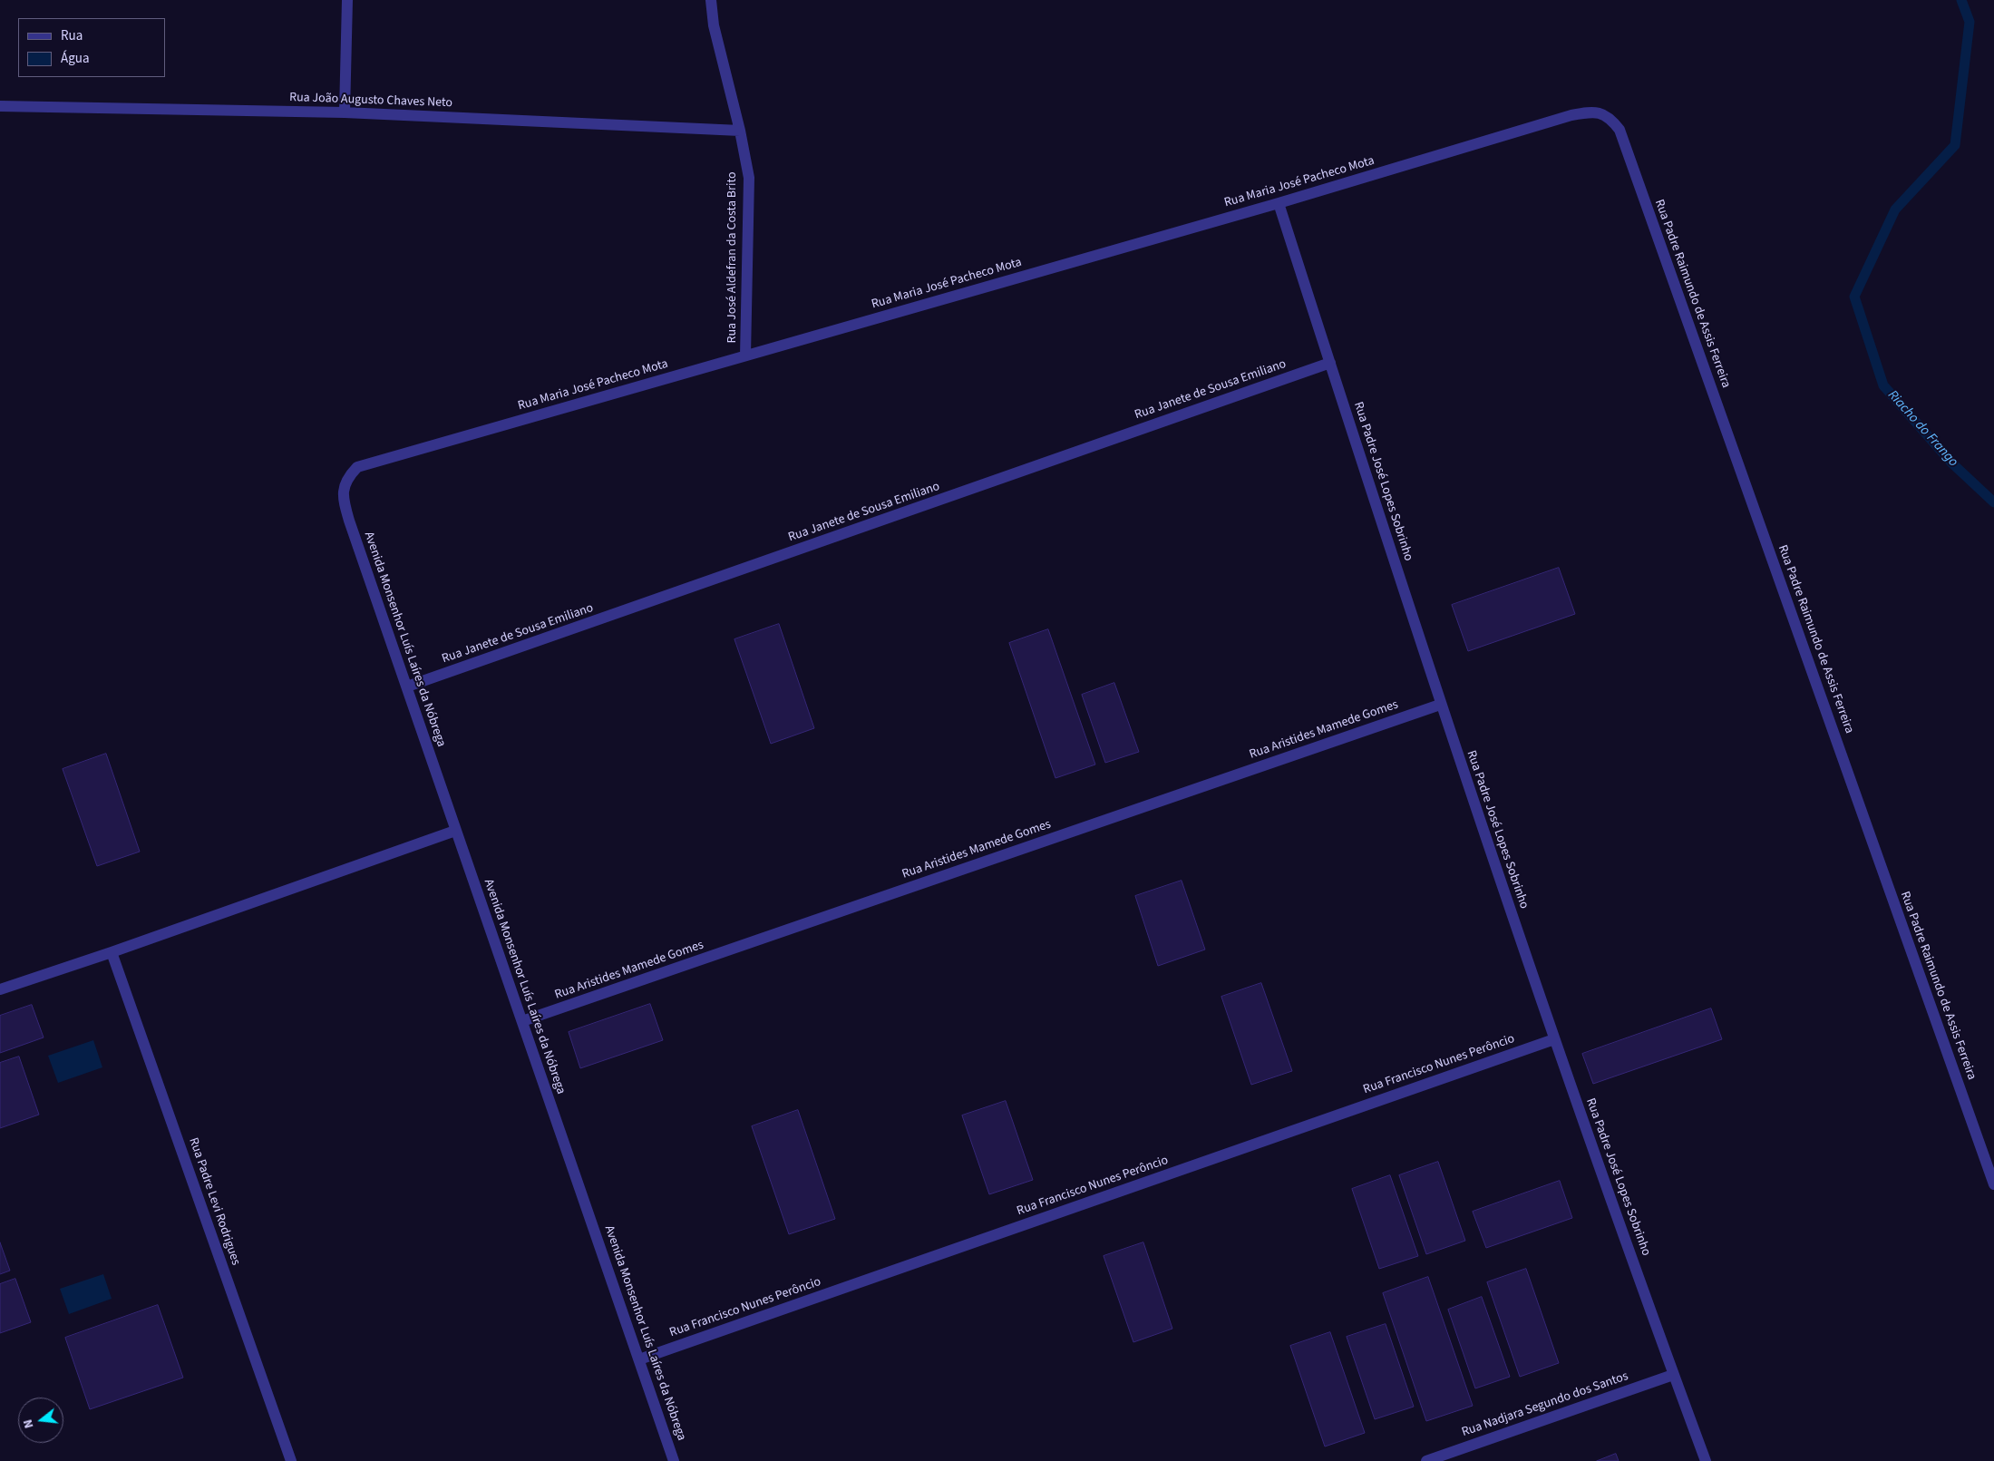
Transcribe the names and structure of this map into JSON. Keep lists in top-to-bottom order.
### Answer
{
  "streets": {
    "street": [
      "Rua João Augusto Chaves Neto",
      "Rua Maria José Pacheco Mota",
      "Rua José Aldefran da Costa Brito",
      "Rua Padre Raimundo de Assis Ferreira",
      "Rua Janete de Sousa Emiliano",
      "Rua Padre José Lopes Sobrinho",
      "Avenida Monsenhor Luís Laíres da Nóbrega",
      "Rua Aristides Mamede Gomes",
      "Rua Francisco Nunes Perôncio",
      "Rua Padre Levi Rodrigues",
      "Rua Nadjara Segundo dos Santos"
    ]
  },
  "crossings": [
    ["Rua João Augusto Chaves Neto", "Rua José Aldefran da Costa Brito"],
    ["Rua Maria José Pacheco Mota", "Rua José Aldefran da Costa Brito"],
    ["Rua Maria José Pacheco Mota", "Rua Padre Raimundo de Assis Ferreira"],
    ["Rua Maria José Pacheco Mota", "Rua Padre José Lopes Sobrinho"],
    ["Rua Maria José Pacheco Mota", "Avenida Monsenhor Luís Laíres da Nóbrega"],
    ["Rua Janete de Sousa Emiliano", "Rua Padre José Lopes Sobrinho"],
    ["Rua Janete de Sousa Emiliano", "Avenida Monsenhor Luís Laíres da Nóbrega"],
    ["Rua Padre José Lopes Sobrinho", "Rua Aristides Mamede Gomes"],
    ["Rua Padre José Lopes Sobrinho", "Rua Francisco Nunes Perôncio"],
    ["Rua Padre José Lopes Sobrinho", "Rua Nadjara Segundo dos Santos"],
    ["Avenida Monsenhor Luís Laíres da Nóbrega", "Rua Aristides Mamede Gomes"],
    ["Avenida Monsenhor Luís Laíres da Nóbrega", "Rua Francisco Nunes Perôncio"]
  ],
  "water": ["Riacho do Frango"],
  "legend": ["Rua", "Água"],
  "north": "left"
}
